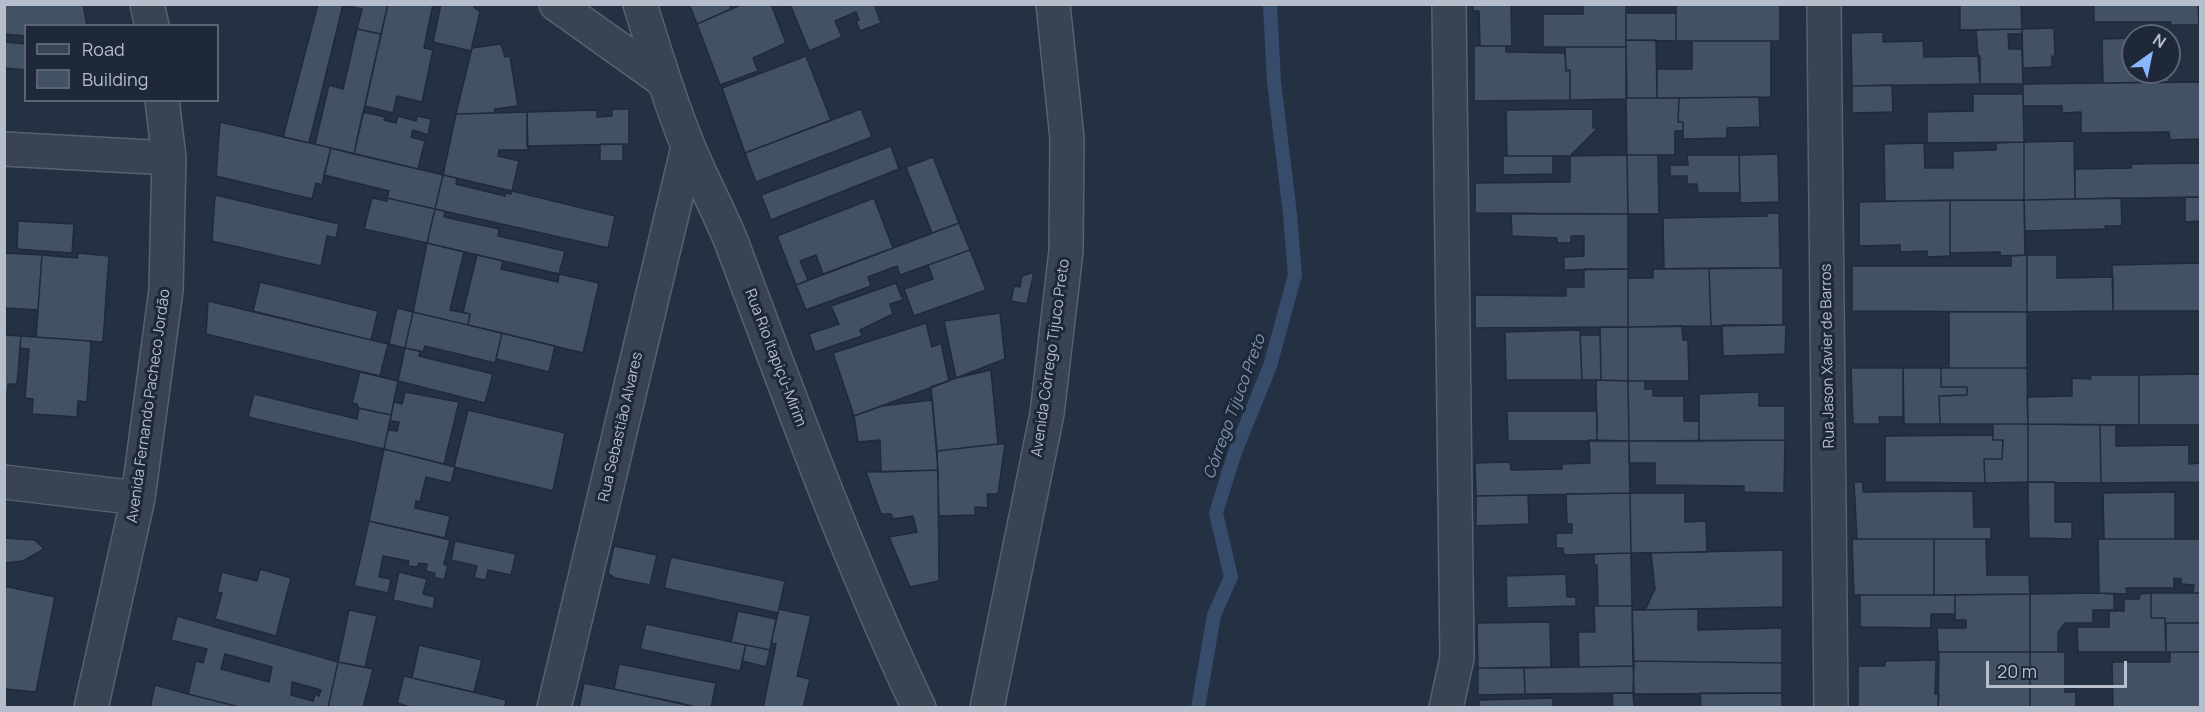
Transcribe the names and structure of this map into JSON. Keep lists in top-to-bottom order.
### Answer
{
  "streets": {
    "street": [
      "Rua Jason Xavier de Barros",
      "Rua Rio Itapiçú-Mirim",
      "Avenida Córrego Tijuco Preto",
      "Avenida Fernando Pacheco Jordão",
      "Rua Sebastião Alvares"
    ]
  },
  "crossings": [
    ["Rua Rio Itapiçú-Mirim", "Rua Sebastião Alvares"]
  ],
  "water": ["Córrego Tijuco Preto"],
  "legend": ["Road", "Building"],
  "scale_bar": "20 m",
  "north": "top right"
}
